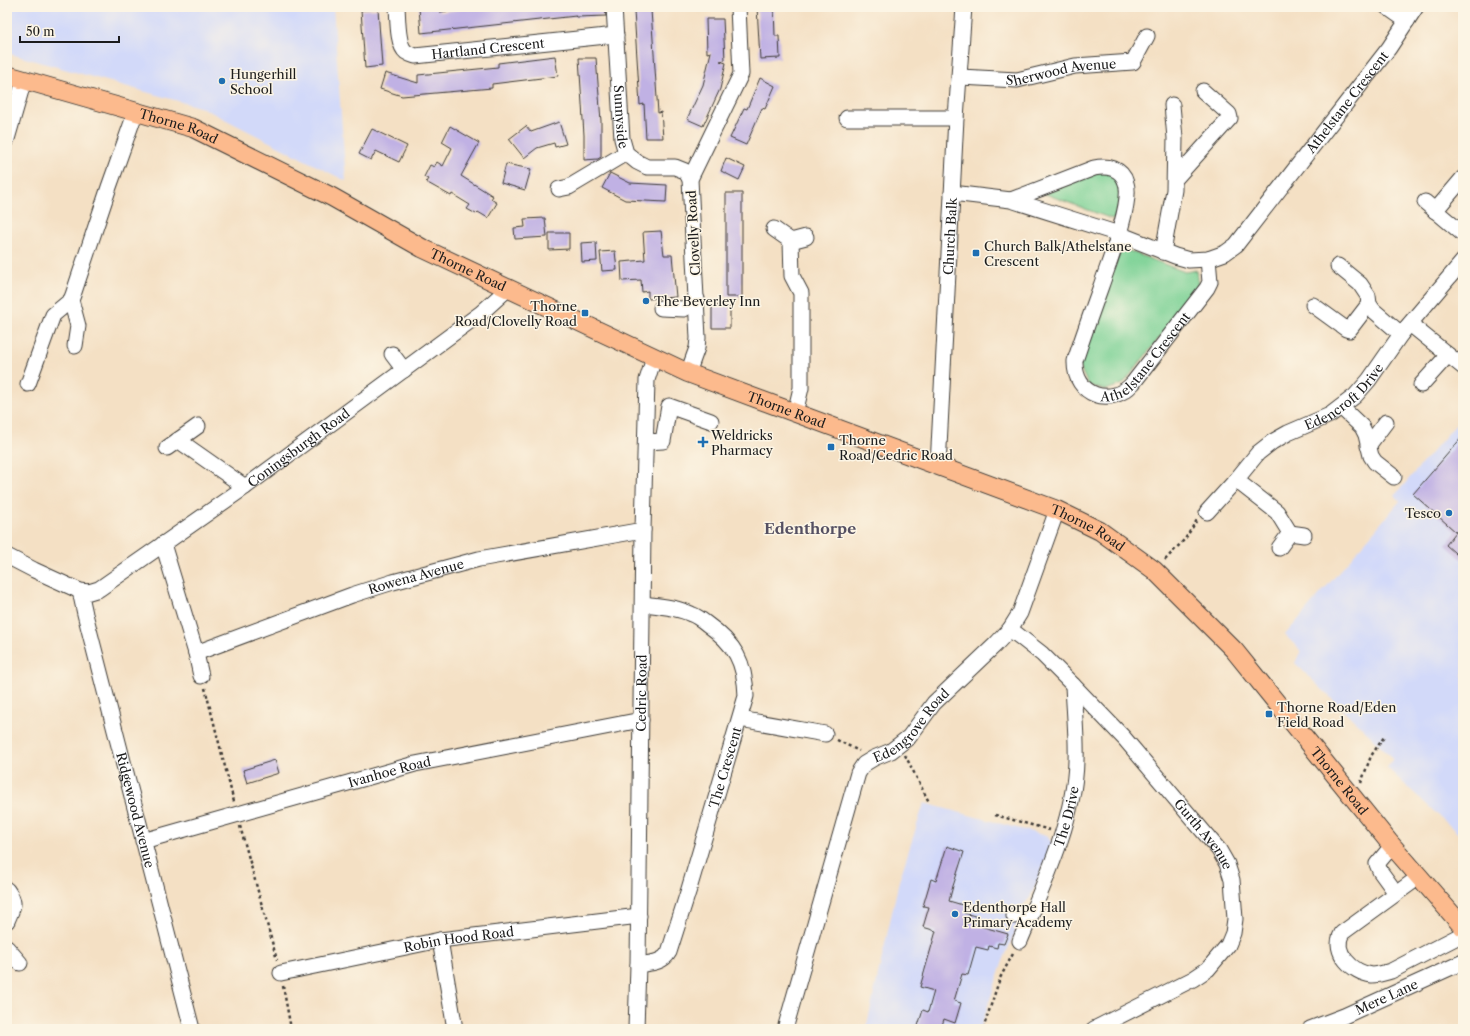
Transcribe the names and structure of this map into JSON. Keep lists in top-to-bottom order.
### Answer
{
  "streets": {
    "main road": ["Thorne Road"],
    "street": [
      "Hartland Crescent",
      "Sherwood Avenue",
      "Athelstane Crescent",
      "Sunnyside",
      "Clovelly Road",
      "Church Balk",
      "Edencroft Drive",
      "Coningsburgh Road",
      "Rowena Avenue",
      "Cedric Road",
      "Edengrove Road",
      "The Crescent",
      "Ivanhoe Road",
      "Ridgewood Avenue",
      "The Drive",
      "Gurth Avenue",
      "Robin Hood Road",
      "Mere Lane"
    ]
  },
  "crossings": [
    ["Hartland Crescent", "Sunnyside"],
    ["Sherwood Avenue", "Church Balk"],
    ["Athelstane Crescent", "Church Balk"],
    ["Sunnyside", "Clovelly Road"],
    ["Thorne Road", "Clovelly Road"],
    ["Thorne Road", "Church Balk"],
    ["Thorne Road", "Coningsburgh Road"],
    ["Thorne Road", "Cedric Road"],
    ["Thorne Road", "Edengrove Road"],
    ["Coningsburgh Road", "Ridgewood Avenue"],
    ["Rowena Avenue", "Cedric Road"],
    ["Cedric Road", "The Crescent"],
    ["Cedric Road", "Ivanhoe Road"],
    ["Cedric Road", "Robin Hood Road"],
    ["Edengrove Road", "Gurth Avenue"],
    ["Ivanhoe Road", "Ridgewood Avenue"],
    ["The Drive", "Gurth Avenue"]
  ],
  "districts": ["Edenthorpe"],
  "places": {
    "other": [
      "Hungerhill School",
      "The Beverley Inn",
      "Tesco",
      "Edenthorpe Hall Primary Academy"
    ],
    "transit": [
      "Church Balk/Athelstane Crescent",
      "Thorne Road/Clovelly Road",
      "Thorne Road/Cedric Road",
      "Thorne Road/Eden Field Road"
    ],
    "health": ["Weldricks Pharmacy"]
  },
  "scale_bar": "50 m"
}
